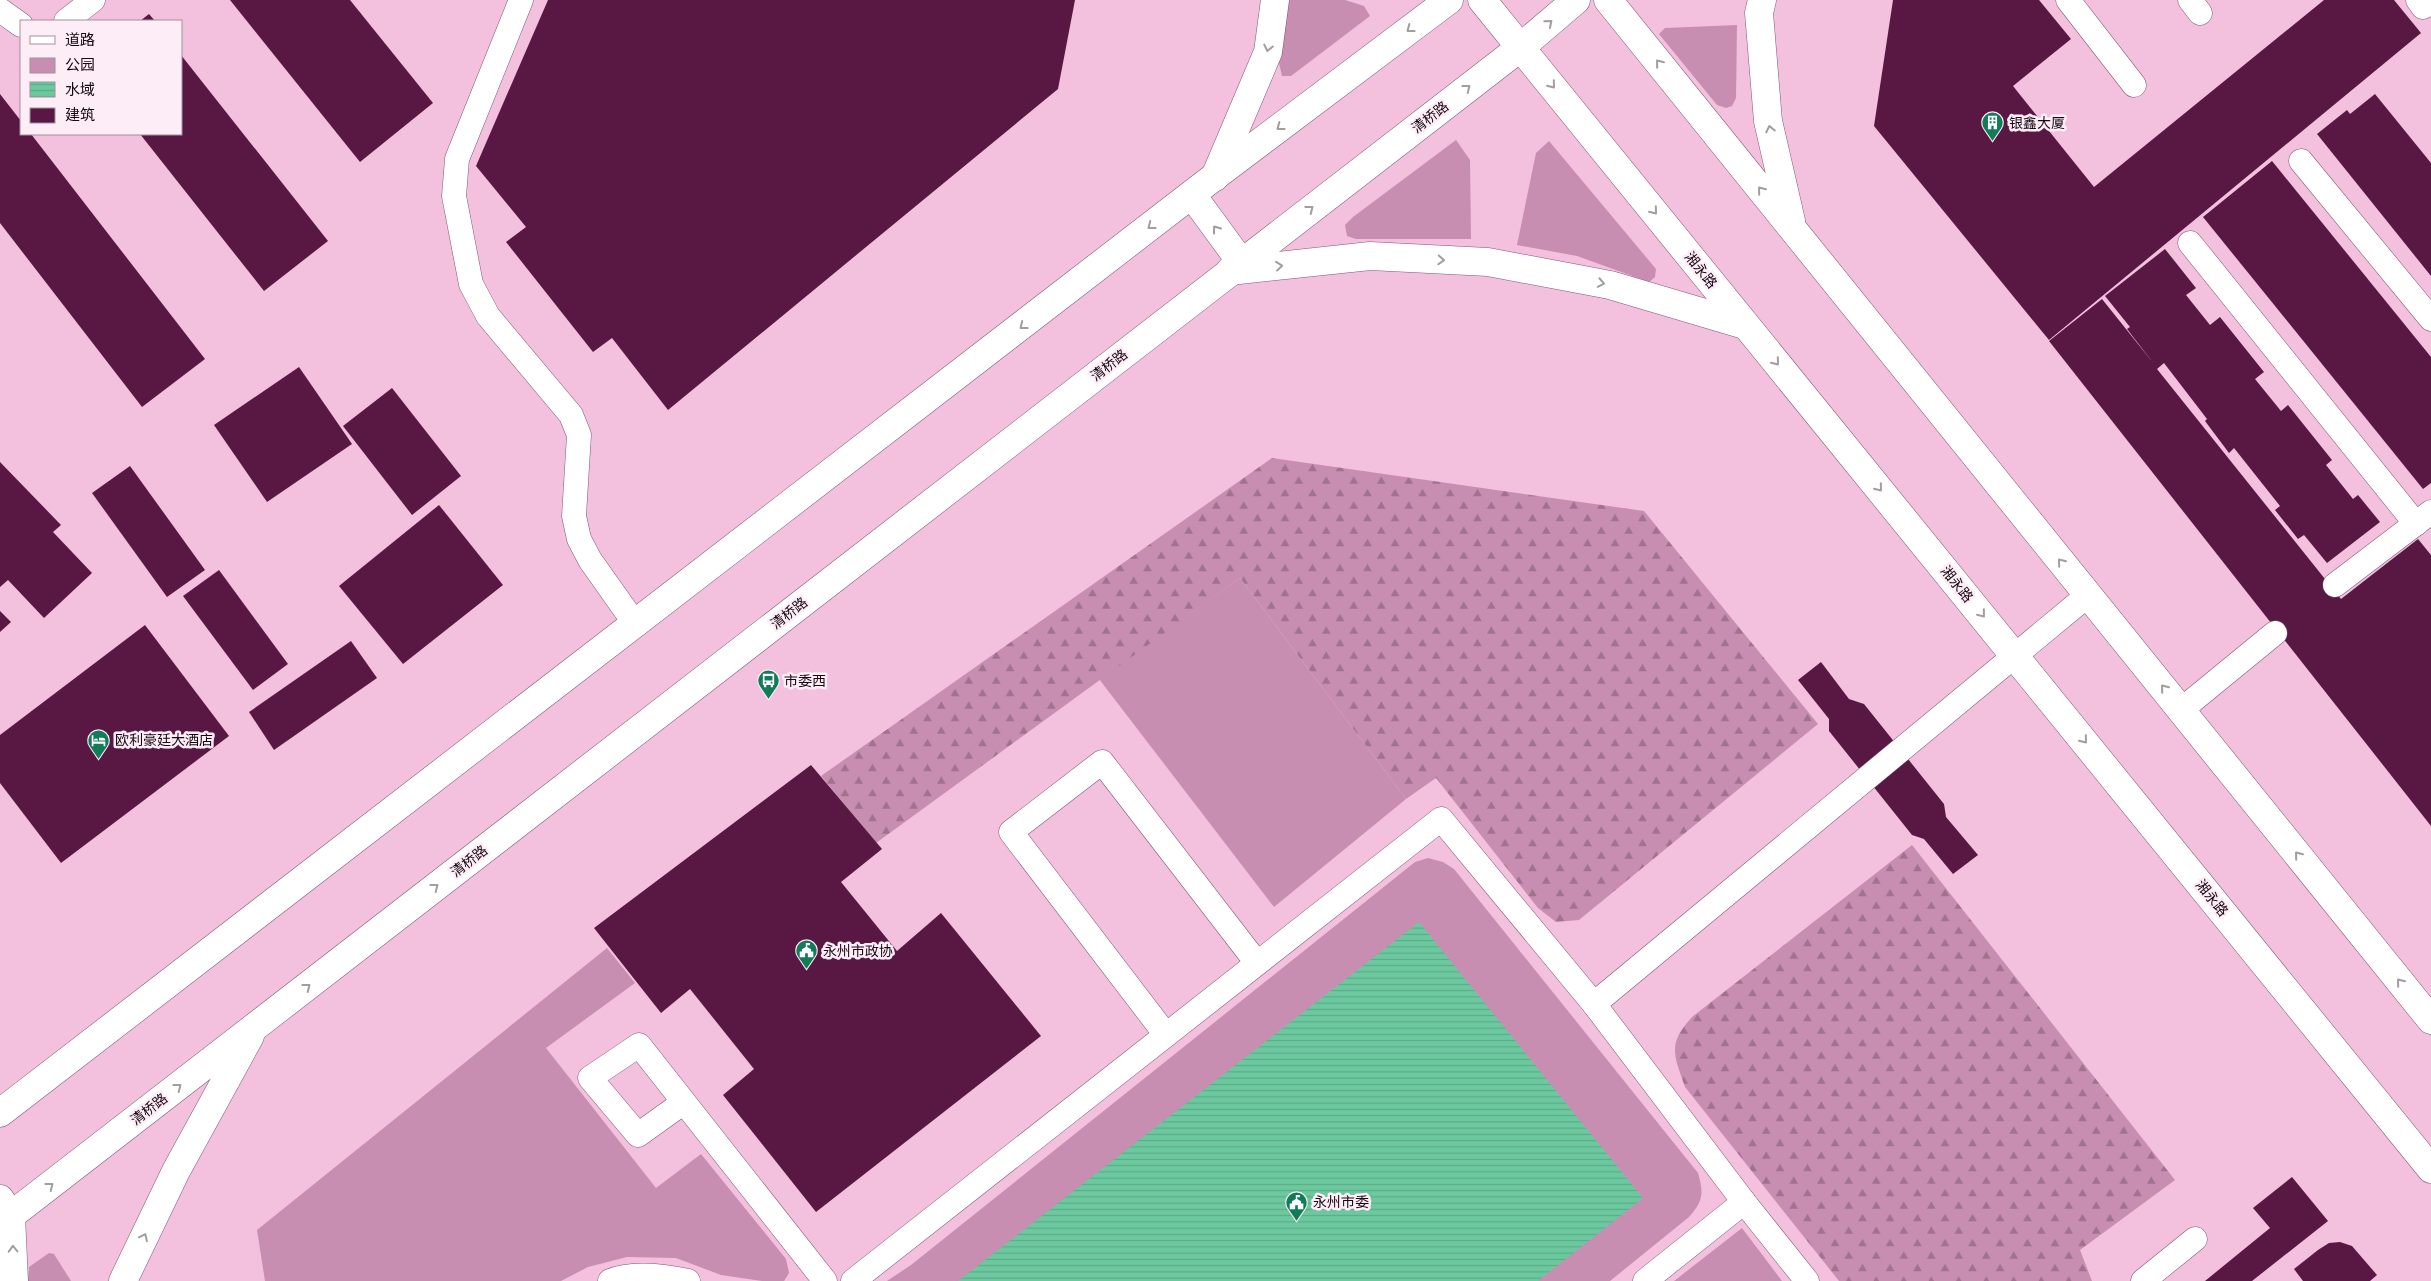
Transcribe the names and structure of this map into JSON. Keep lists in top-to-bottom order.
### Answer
{
  "streets": {
    "main road": ["清桥路", "湘永路"]
  },
  "crossings": [
    ["清桥路", "湘永路"]
  ],
  "places": {
    "building": ["银鑫大厦"],
    "bus stop": ["市委西"],
    "hotel": ["欧利豪廷大酒店"],
    "public building": ["永州市政协", "永州市委"]
  },
  "legend": [
    "道路",
    "公园",
    "水域",
    "建筑"
  ]
}
